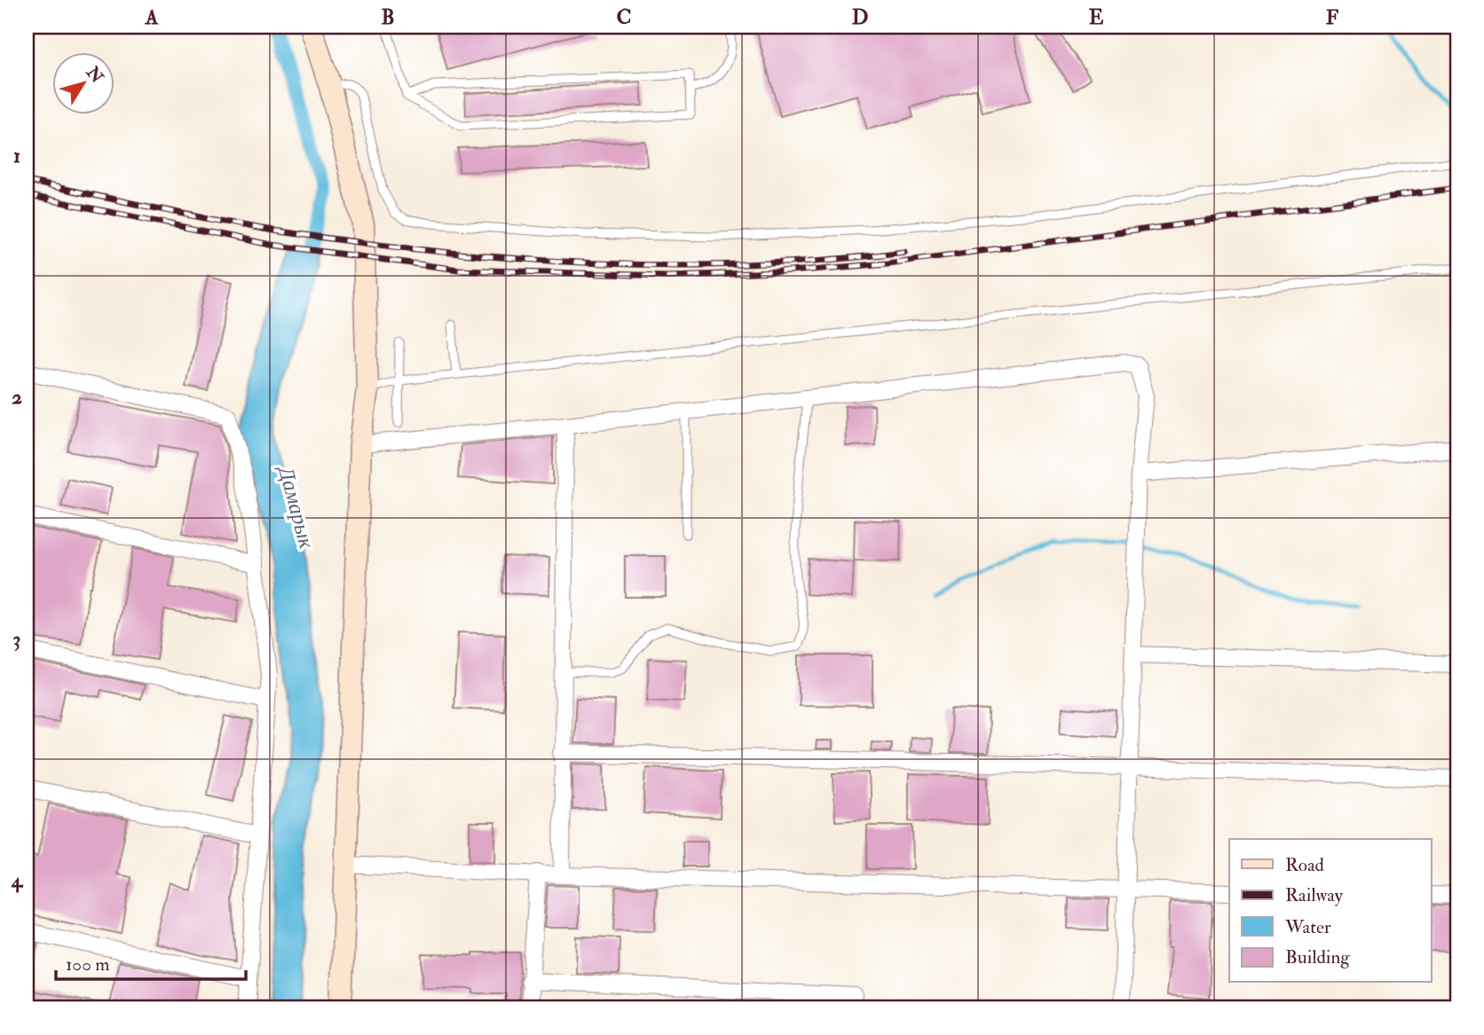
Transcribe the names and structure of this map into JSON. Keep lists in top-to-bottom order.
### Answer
{
  "water": ["Дамарык"],
  "legend": [
    "Road",
    "Railway",
    "Water",
    "Building"
  ],
  "scale_bar": "100 m",
  "north": "top right",
  "grid": {
    "columns": [
      "A",
      "B",
      "C",
      "D",
      "E",
      "F"
    ],
    "rows": [
      "1",
      "2",
      "3",
      "4"
    ]
  }
}
